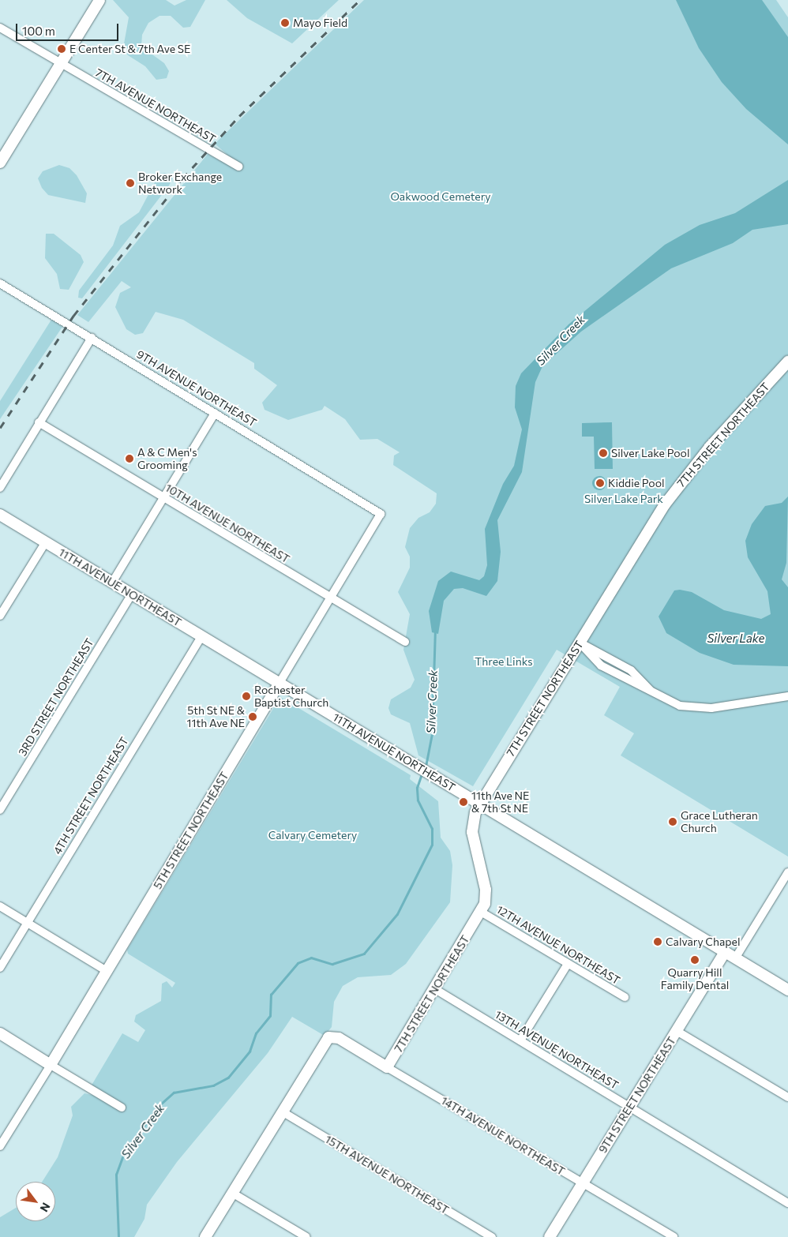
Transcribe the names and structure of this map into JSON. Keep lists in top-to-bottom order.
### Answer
{
  "streets": {
    "street": [
      "7TH AVENUE NORTHEAST",
      "9TH AVENUE NORTHEAST",
      "7TH STREET NORTHEAST",
      "10TH AVENUE NORTHEAST",
      "11TH AVENUE NORTHEAST",
      "3RD STREET NORTHEAST",
      "4TH STREET NORTHEAST",
      "5TH STREET NORTHEAST",
      "12TH AVENUE NORTHEAST",
      "13TH AVENUE NORTHEAST",
      "9TH STREET NORTHEAST",
      "14TH AVENUE NORTHEAST",
      "15TH AVENUE NORTHEAST"
    ]
  },
  "crossings": [
    ["9TH AVENUE NORTHEAST", "5TH STREET NORTHEAST"],
    ["7TH STREET NORTHEAST", "11TH AVENUE NORTHEAST"],
    ["7TH STREET NORTHEAST", "12TH AVENUE NORTHEAST"],
    ["7TH STREET NORTHEAST", "13TH AVENUE NORTHEAST"],
    ["7TH STREET NORTHEAST", "14TH AVENUE NORTHEAST"],
    ["10TH AVENUE NORTHEAST", "5TH STREET NORTHEAST"],
    ["11TH AVENUE NORTHEAST", "3RD STREET NORTHEAST"],
    ["11TH AVENUE NORTHEAST", "4TH STREET NORTHEAST"],
    ["11TH AVENUE NORTHEAST", "5TH STREET NORTHEAST"],
    ["11TH AVENUE NORTHEAST", "9TH STREET NORTHEAST"],
    ["13TH AVENUE NORTHEAST", "9TH STREET NORTHEAST"],
    ["9TH STREET NORTHEAST", "14TH AVENUE NORTHEAST"],
    ["14TH AVENUE NORTHEAST", "15TH AVENUE NORTHEAST"]
  ],
  "water": ["Silver Creek", "Silver Lake"],
  "parks": [
    "Oakwood Cemetery",
    "Silver Lake Park",
    "Three Links",
    "Calvary Cemetery"
  ],
  "places": [
    "Mayo Field",
    "E Center St & 7th Ave SE",
    "Broker Exchange Network",
    "Silver Lake Pool",
    "A & C Men's Grooming",
    "Kiddie Pool",
    "Rochester Baptist Church",
    "5th St NE & 11th Ave NE",
    "11th Ave NE & 7th St NE",
    "Grace Lutheran Church",
    "Calvary Chapel",
    "Quarry Hill Family Dental"
  ],
  "scale_bar": "100 m",
  "north": "bottom right"
}
